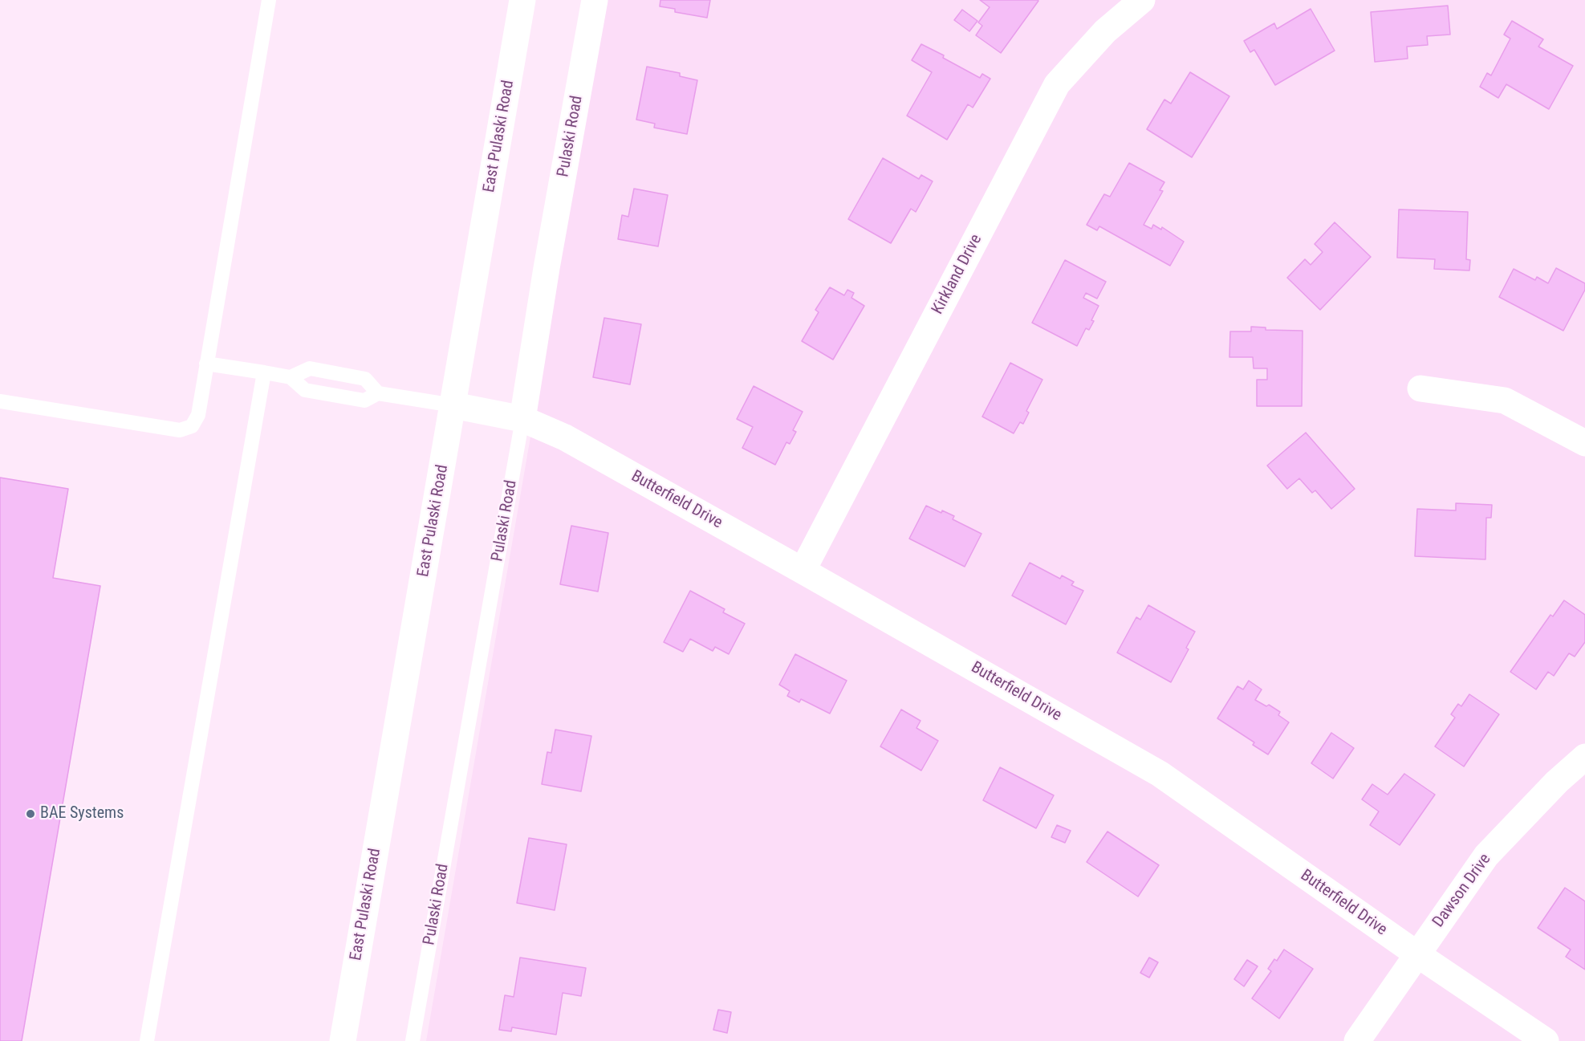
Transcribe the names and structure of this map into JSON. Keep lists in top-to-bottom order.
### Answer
{
  "streets": {
    "street": [
      "East Pulaski Road",
      "Pulaski Road",
      "Kirkland Drive",
      "Butterfield Drive",
      "Dawson Drive"
    ]
  },
  "crossings": [
    ["East Pulaski Road", "Butterfield Drive"],
    ["Pulaski Road", "Butterfield Drive"],
    ["Kirkland Drive", "Butterfield Drive"],
    ["Butterfield Drive", "Dawson Drive"]
  ],
  "places": ["BAE Systems"]
}
